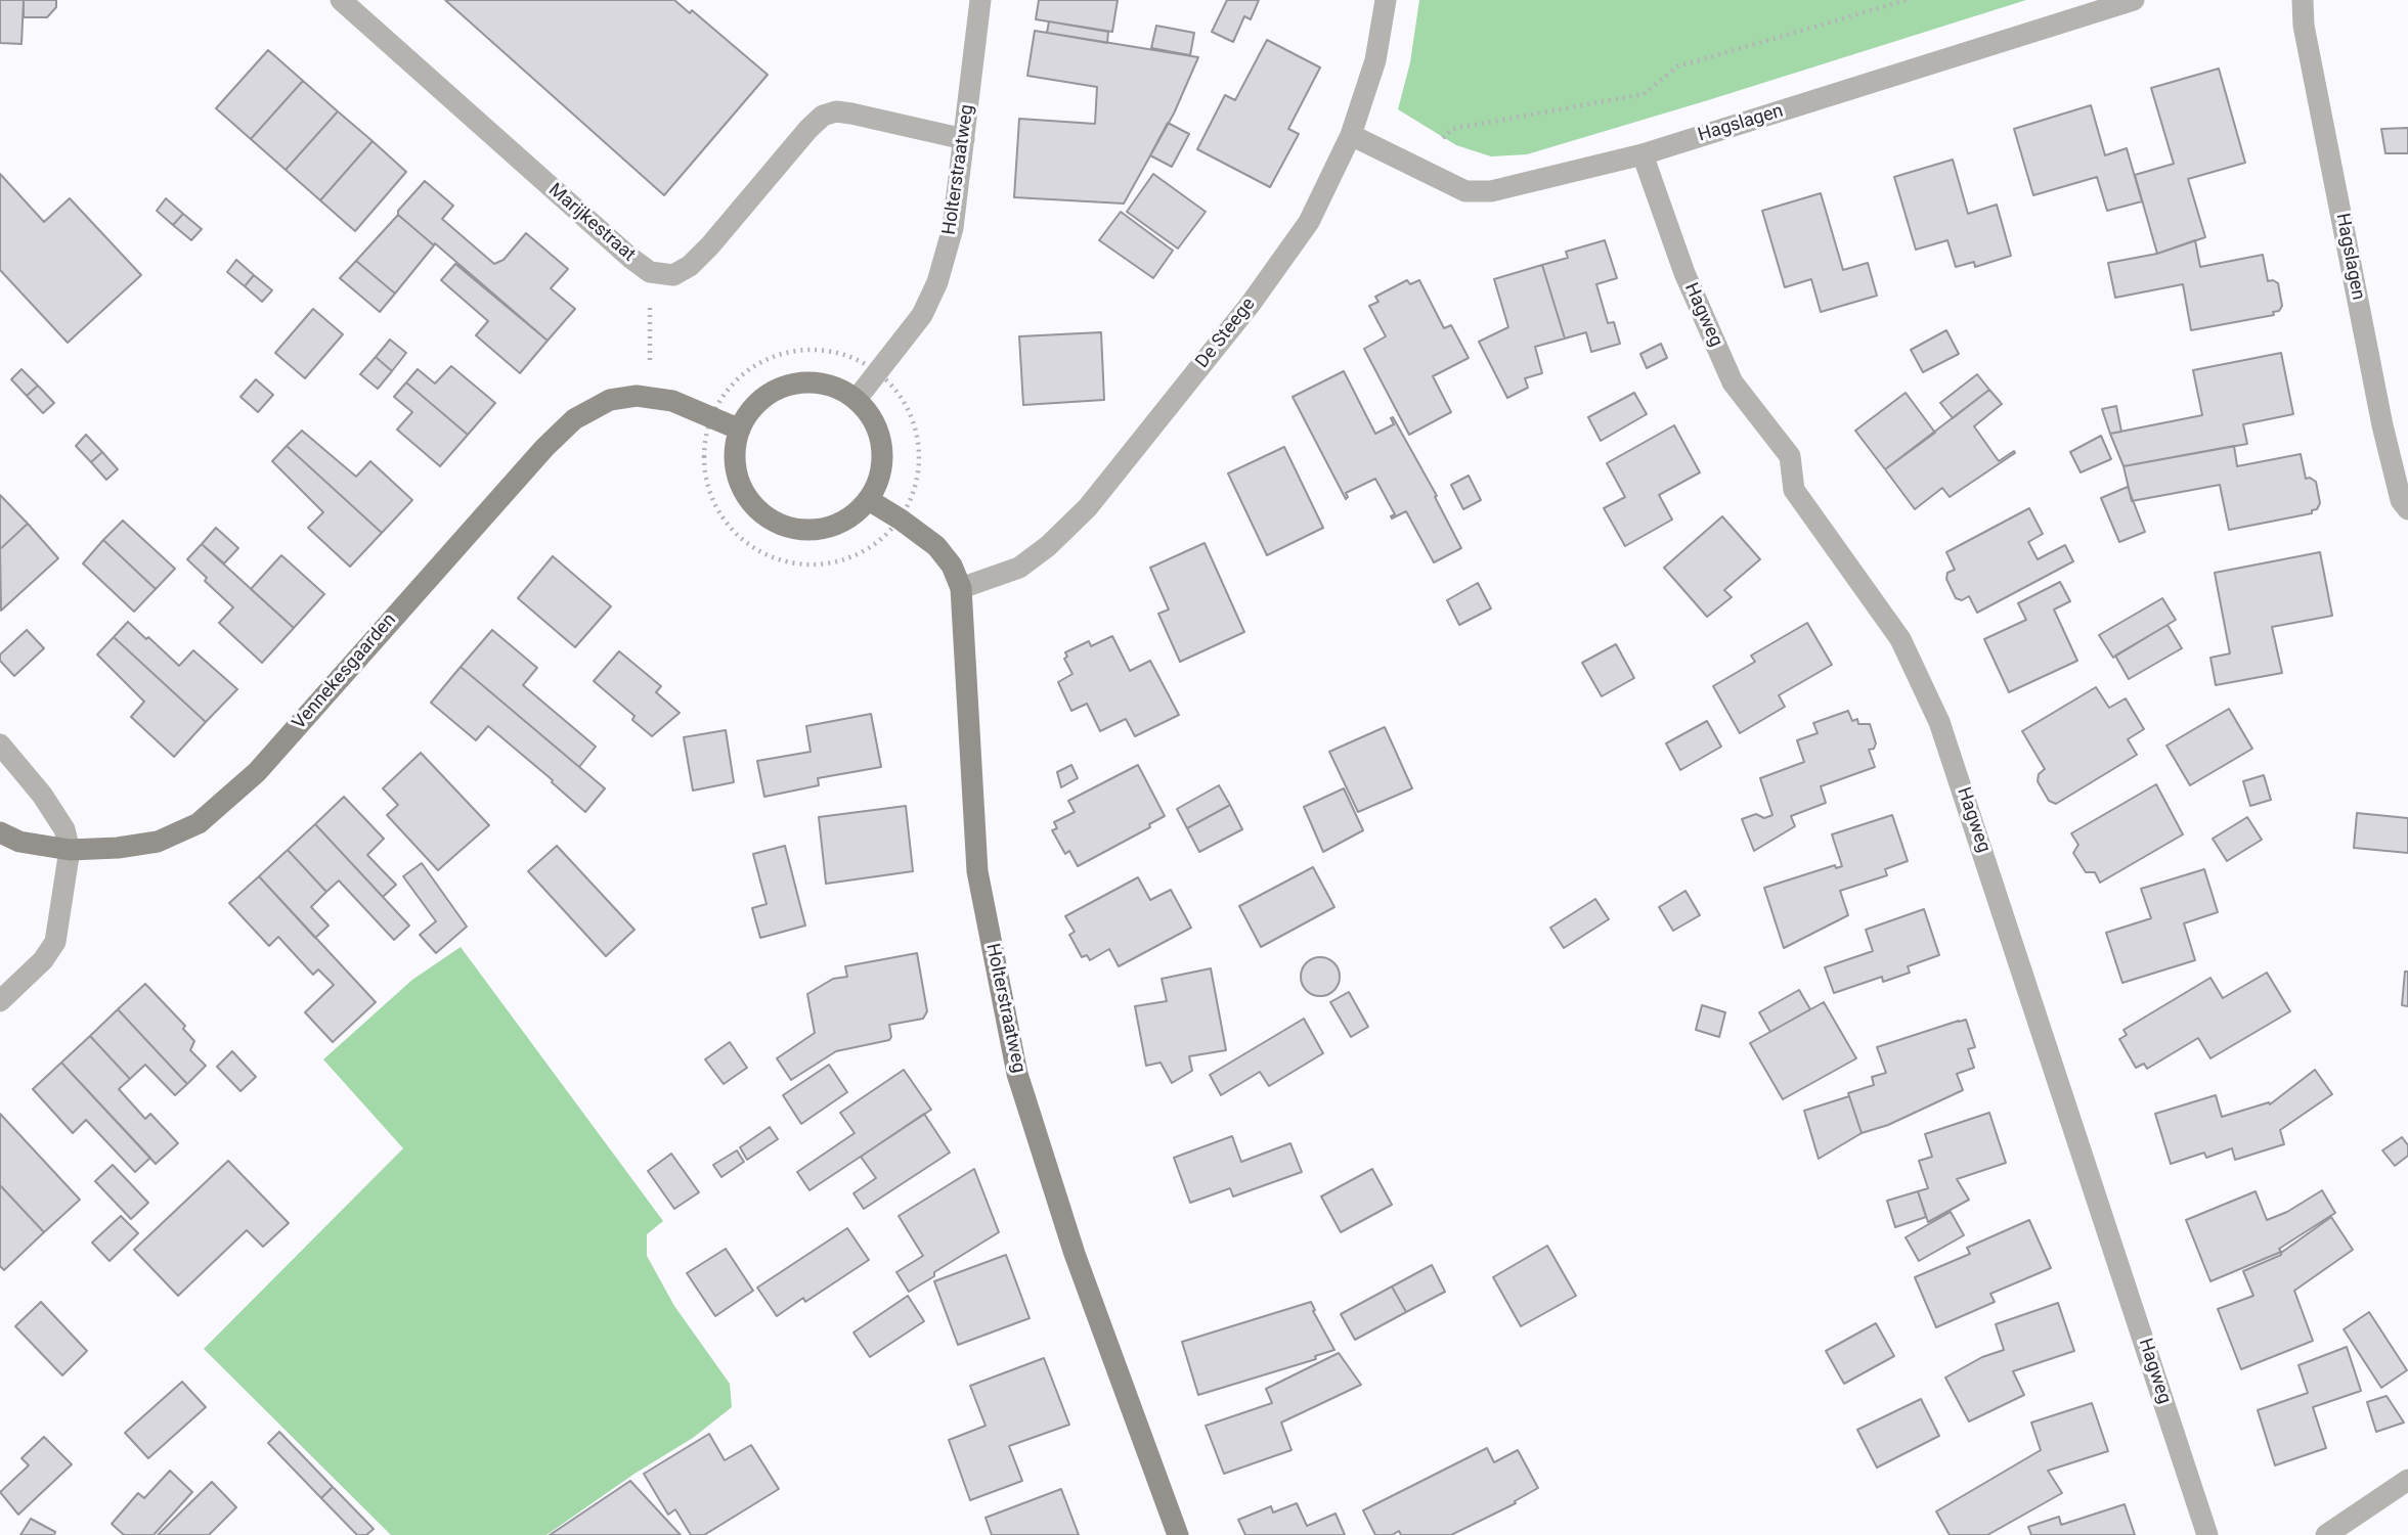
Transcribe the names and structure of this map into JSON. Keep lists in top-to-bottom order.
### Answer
{
  "streets": {
    "main road": ["Holterstraatweg", "Vennekesgaarden"],
    "street": [
      "Hagslagen",
      "Marijkestraat",
      "Hagweg",
      "De Steege"
    ]
  },
  "crossings": [
    ["Hagslagen", "Hagweg"],
    ["Hagslagen", "De Steege"],
    ["Holterstraatweg", "Marijkestraat"],
    ["Holterstraatweg", "De Steege"],
    ["Holterstraatweg", "Vennekesgaarden"]
  ]
}
